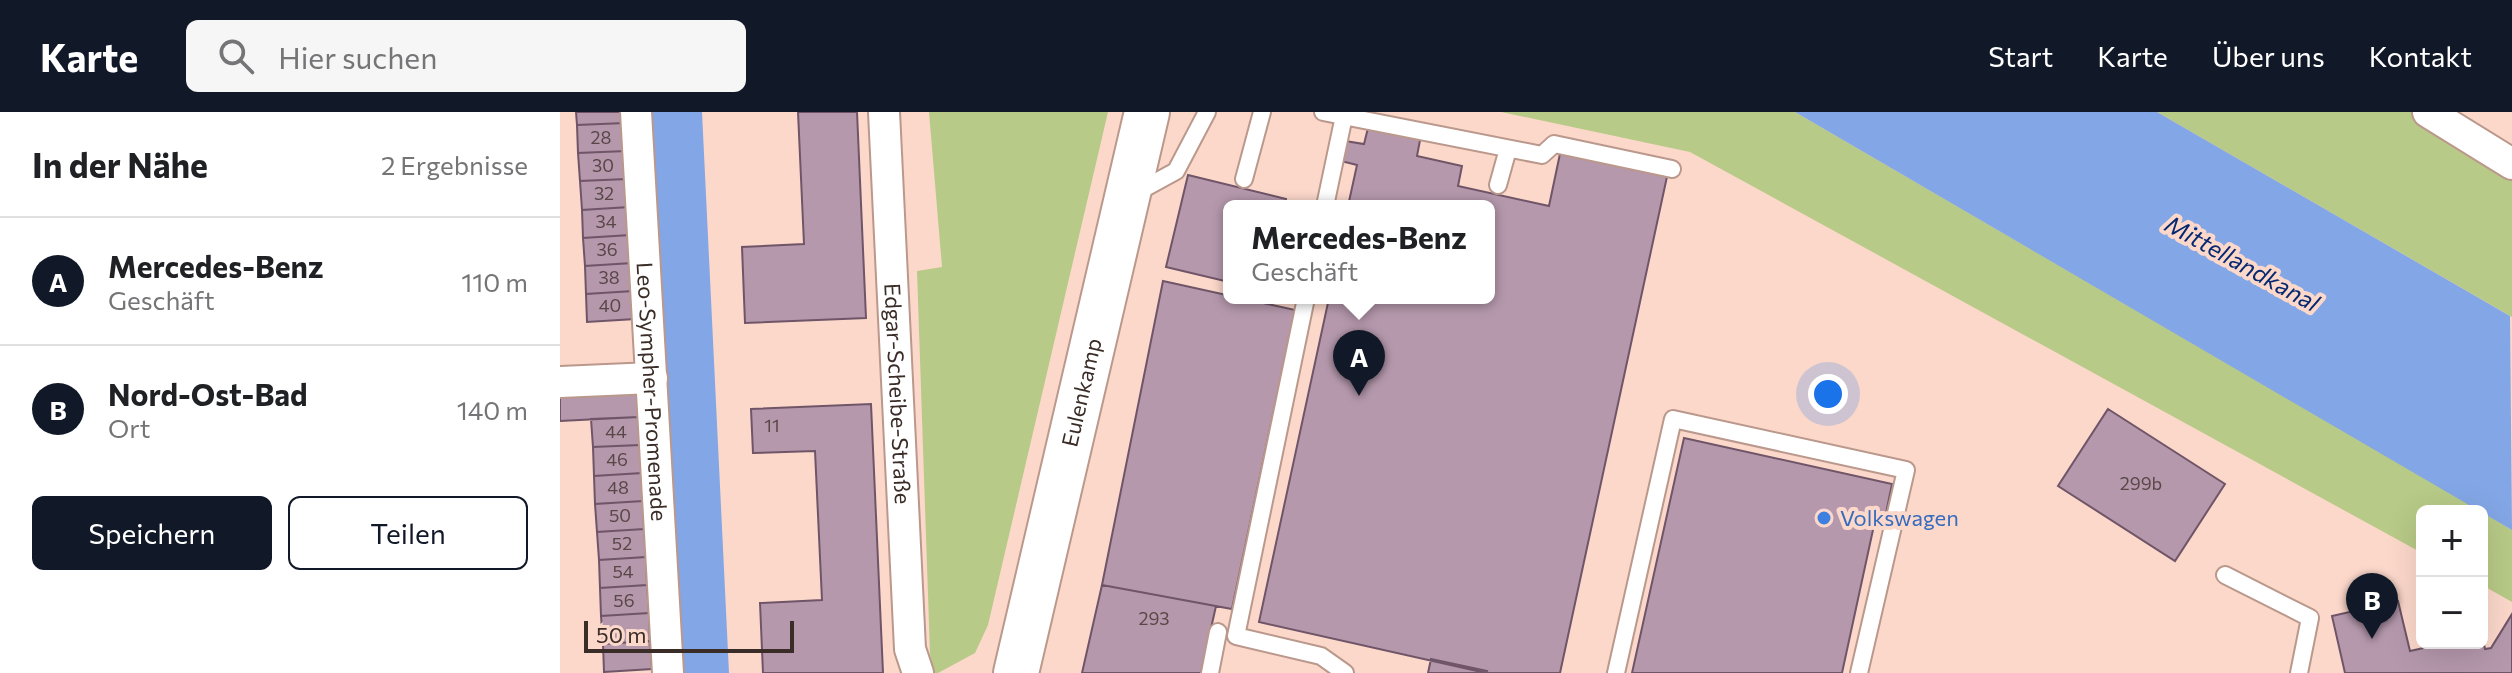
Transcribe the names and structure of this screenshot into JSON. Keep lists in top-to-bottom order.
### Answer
{
  "streets": {
    "street": ["Leo-Sympher-Promenade", "Eulenkamp", "Edgar-Scheibe-Straße"]
  },
  "water": ["Mittellandkanal"],
  "places": ["Volkswagen"],
  "house_numbers": [
    "28",
    "30",
    "32",
    "34",
    "36",
    "38",
    "40",
    "11",
    "44",
    "46",
    "299b",
    "48",
    "50",
    "52",
    "54",
    "56",
    "293"
  ],
  "scale_bar": "50 m",
  "page": {
    "header": "Karte",
    "search": "Hier suchen",
    "nav": [
      "Start",
      "Karte",
      "Über uns",
      "Kontakt"
    ],
    "heading": ["In der Nähe", "2 Ergebnisse"],
    "popup": ["Mercedes-Benz", "Geschäft"],
    "list": [
      {
        "mark": "A",
        "name": "Mercedes-Benz",
        "note": "Geschäft",
        "value": "110 m"
      },
      {
        "mark": "B",
        "name": "Nord-Ost-Bad",
        "note": "Ort",
        "value": "140 m"
      }
    ],
    "pins": ["A", "B"],
    "buttons": ["Speichern", "Teilen"],
    "map_buttons": ["+", "−"],
    "scale": "50 m"
  }
}
